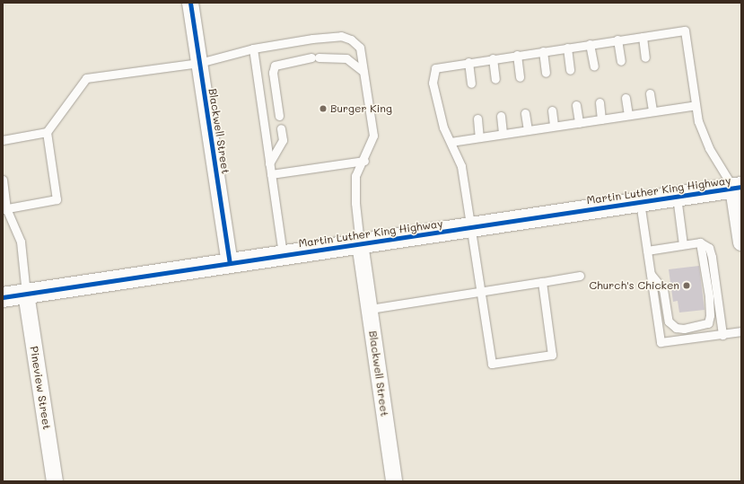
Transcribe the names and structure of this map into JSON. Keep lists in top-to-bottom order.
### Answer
{
  "streets": {
    "highway": ["Martin Luther King Highway"],
    "street": ["Blackwell Street", "Pineview Street"]
  },
  "crossings": [
    ["Blackwell Street", "Martin Luther King Highway"],
    ["Martin Luther King Highway", "Pineview Street"]
  ],
  "places": ["Burger King", "Church's Chicken"]
}
